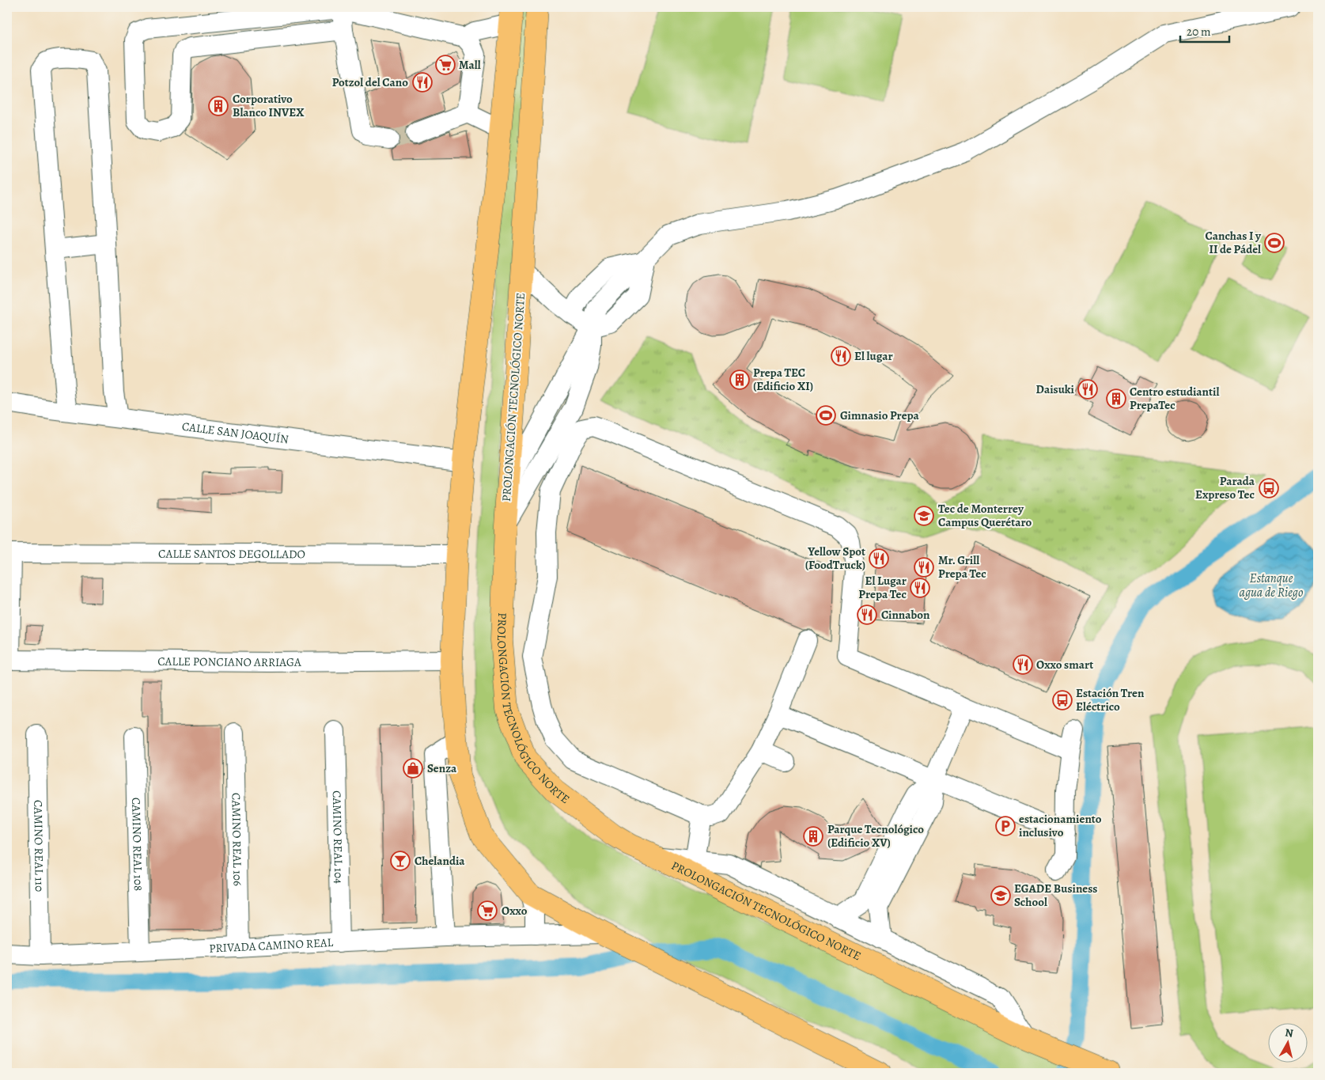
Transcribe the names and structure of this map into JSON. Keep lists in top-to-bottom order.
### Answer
{
  "streets": {
    "main road": ["PROLONGACIÓN TECNOLÓGICO NORTE"],
    "street": [
      "CALLE SAN JOAQUÍN",
      "CALLE SANTOS DEGOLLADO",
      "CALLE PONCIANO ARRIAGA",
      "CAMINO REAL 104",
      "CAMINO REAL 106",
      "CAMINO REAL 108",
      "CAMINO REAL 110",
      "PRIVADA CAMINO REAL"
    ]
  },
  "crossings": [
    ["CAMINO REAL 104", "PRIVADA CAMINO REAL"],
    ["CAMINO REAL 106", "PRIVADA CAMINO REAL"],
    ["CAMINO REAL 108", "PRIVADA CAMINO REAL"],
    ["CAMINO REAL 110", "PRIVADA CAMINO REAL"]
  ],
  "water": ["Estanque agua de Riego"],
  "places": {
    "supermarket": ["Mall", "Oxxo"],
    "restaurant": [
      "Potzol del Cano",
      "El lugar",
      "Daisuki",
      "Yellow Spot (FoodTruck)",
      "Mr. Grill Prepa Tec",
      "El Lugar Prepa Tec",
      "Cinnabon",
      "Oxxo smart"
    ],
    "building": [
      "Corporativo Blanco INVEX",
      "Prepa TEC (Edificio XI)",
      "Centro estudiantil PrepaTec",
      "Parque Tecnológico (Edificio XV)"
    ],
    "sports": ["Canchas I y II de Pádel", "Gimnasio Prepa"],
    "bus stop": ["Parada Expreso Tec", "Estación Tren Eléctrico"],
    "school or university": ["Tec de Monterrey Campus Querétaro", "EGADE Business School"],
    "shop": ["Senza"],
    "parking": ["estacionamiento inclusivo"],
    "bar": ["Chelandia"]
  },
  "scale_bar": "20 m",
  "north": "top"
}
